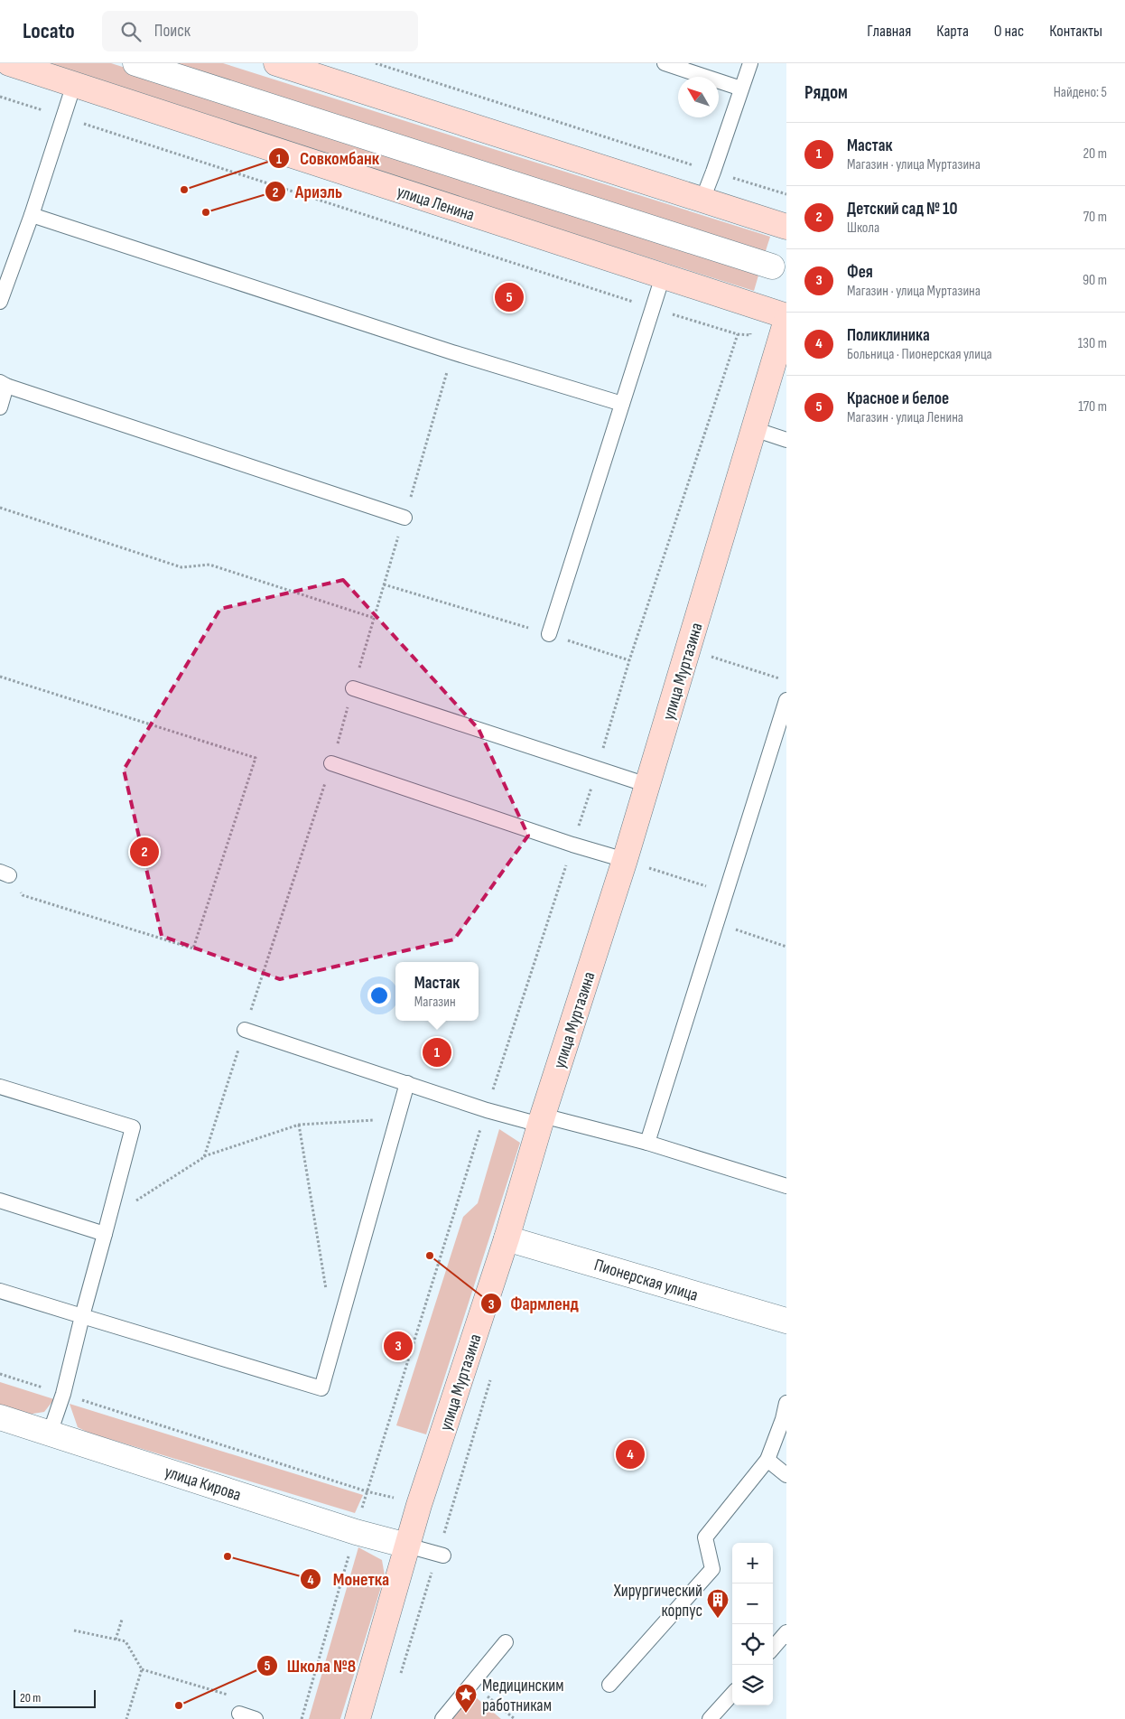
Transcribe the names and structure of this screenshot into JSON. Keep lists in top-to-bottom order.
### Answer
{
  "streets": {
    "street": [
      "улица Ленина",
      "улица Муртазина",
      "Пионерская улица",
      "улица Кирова"
    ]
  },
  "crossings": [
    ["улица Муртазина", "Пионерская улица"],
    ["улица Муртазина", "улица Кирова"]
  ],
  "places": {
    "other": [
      "Совкомбанк",
      "Ариэль",
      "Фармленд",
      "Монетка",
      "Школа №8"
    ],
    "building": ["Хирургический корпус"],
    "place": ["Медицинским работникам"]
  },
  "scale_bar": "20 m",
  "north": "top left",
  "page": {
    "header": "Locato",
    "search": "Поиск",
    "nav": [
      "Главная",
      "Карта",
      "О нас",
      "Контакты"
    ],
    "heading": ["Рядом", "Найдено: 5"],
    "list": [
      {
        "mark": "1",
        "name": "Мастак",
        "note": "Магазин · улица Муртазина",
        "value": "20 m"
      },
      {
        "mark": "2",
        "name": "Детский сад № 10",
        "note": "Школа",
        "value": "70 m"
      },
      {
        "mark": "3",
        "name": "Фея",
        "note": "Магазин · улица Муртазина",
        "value": "90 m"
      },
      {
        "mark": "4",
        "name": "Поликлиника",
        "note": "Больница · Пионерская улица",
        "value": "130 m"
      },
      {
        "mark": "5",
        "name": "Красное и белое",
        "note": "Магазин · улица Ленина",
        "value": "170 m"
      }
    ],
    "pins": [
      "5",
      "2",
      "1",
      "3",
      "4"
    ],
    "popup": ["Мастак", "Магазин"],
    "map_buttons": ["+", "−"],
    "scale": "20 m"
  }
}
